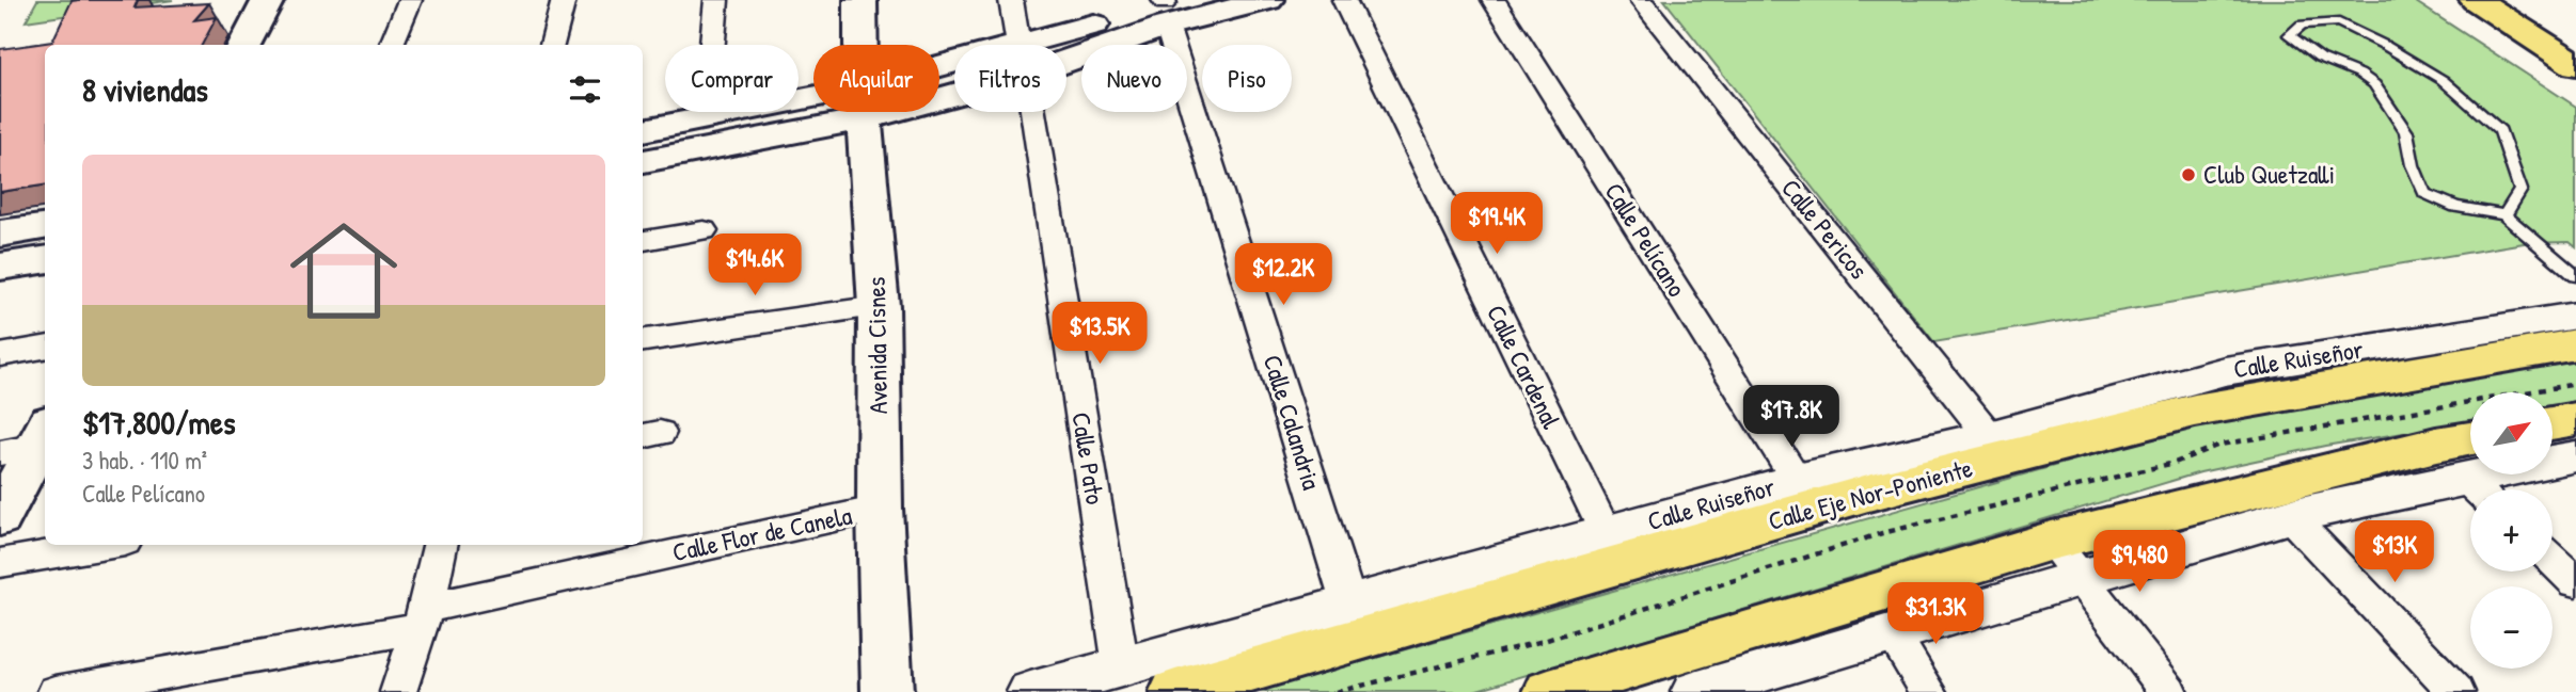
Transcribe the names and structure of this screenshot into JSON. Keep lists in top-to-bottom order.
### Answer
{
  "streets": {
    "main road": ["Avenida Cisnes", "Calle Eje Nor-Poniente"],
    "street": [
      "Calle Pericos",
      "Calle Pelícano",
      "Calle Ruiseñor",
      "Calle Cardenal",
      "Calle Calandria",
      "Calle Pato",
      "Calle Flor de Canela"
    ]
  },
  "crossings": [
    ["Calle Pericos", "Calle Ruiseñor"],
    ["Calle Pericos", "Calle Eje Nor-Poniente"],
    ["Calle Pelícano", "Calle Ruiseñor"],
    ["Avenida Cisnes", "Calle Flor de Canela"],
    ["Calle Ruiseñor", "Calle Cardenal"],
    ["Calle Ruiseñor", "Calle Calandria"],
    ["Calle Ruiseñor", "Calle Pato"],
    ["Calle Ruiseñor", "Calle Eje Nor-Poniente"]
  ],
  "places": ["Club Quetzalli"],
  "north": "top right",
  "page": {
    "chip": [
      "Comprar",
      "Alquilar",
      "Filtros",
      "Nuevo",
      "Piso"
    ],
    "heading": "8 viviendas",
    "list": [
      {
        "name": "$17,800/mes",
        "note": "3 hab. · 110 m² · Calle Pelícano"
      }
    ],
    "price": [
      "$19.4K",
      "$14.6K",
      "$12.2K",
      "$13.5K",
      "$17.8K",
      "$13K",
      "$9,480",
      "$31.3K"
    ],
    "map_buttons": ["+", "−"]
  }
}
